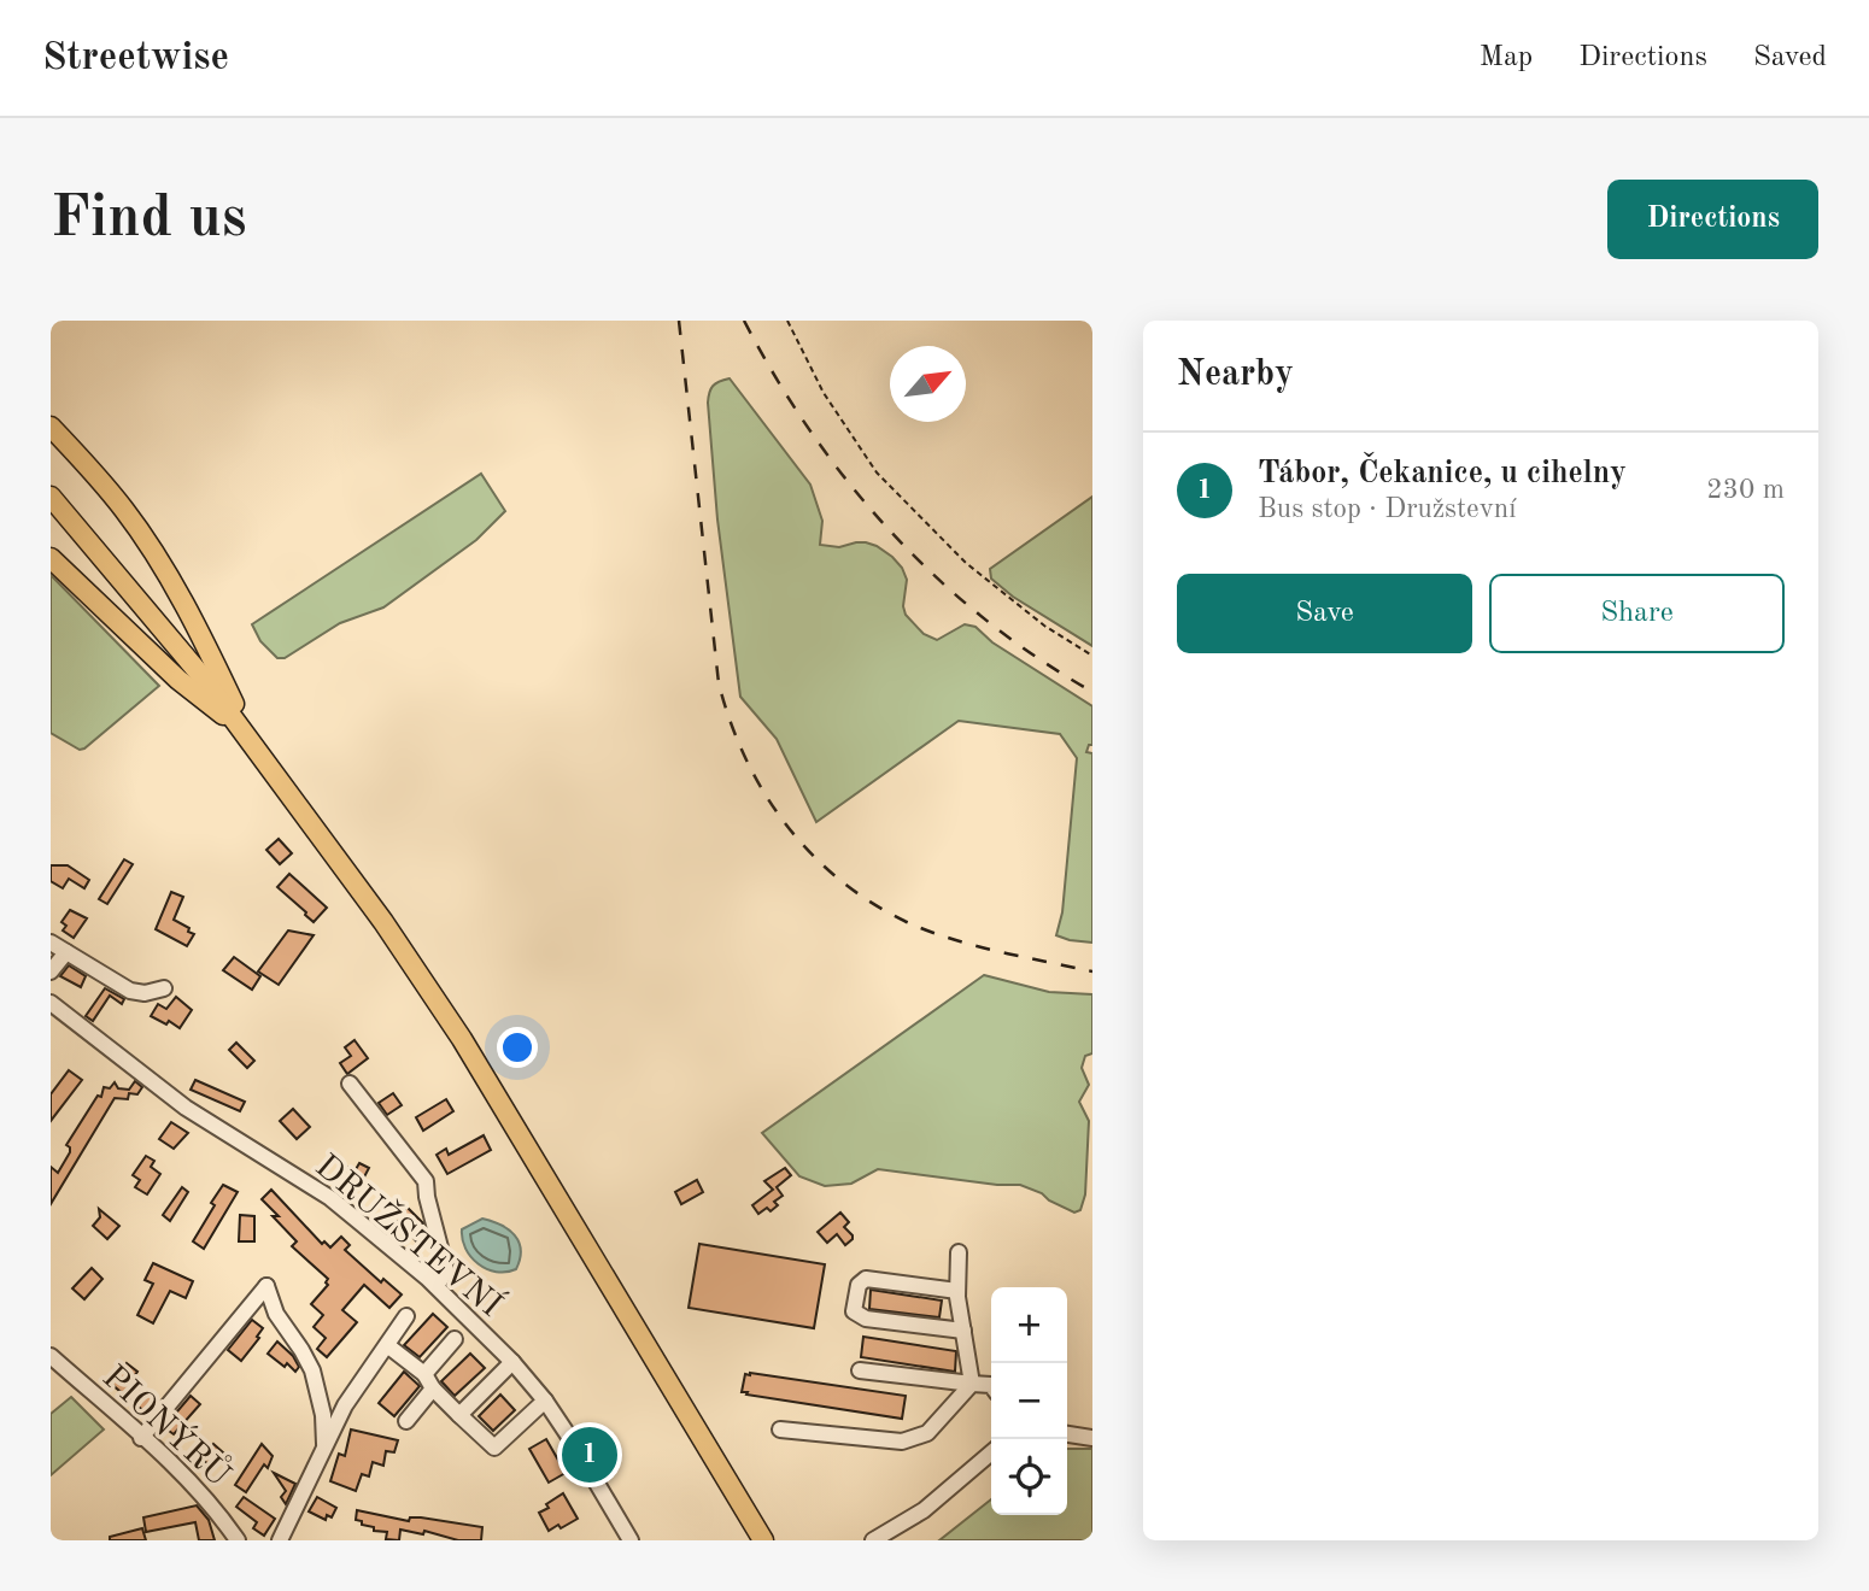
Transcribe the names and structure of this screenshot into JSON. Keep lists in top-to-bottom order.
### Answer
{
  "streets": {
    "street": ["DRUŽSTEVNÍ", "PIONÝRŮ"]
  },
  "north": "top right",
  "page": {
    "header": "Streetwise",
    "nav": ["Map", "Directions", "Saved"],
    "buttons": [
      "Directions",
      ["Save", "Share"]
    ],
    "title": "Find us",
    "heading": "Nearby",
    "list": [
      {
        "mark": "1",
        "name": "Tábor, Čekanice, u cihelny",
        "note": "Bus stop · Družstevní",
        "value": "230 m"
      }
    ],
    "map_buttons": ["+", "−"],
    "pins": "1"
  }
}
